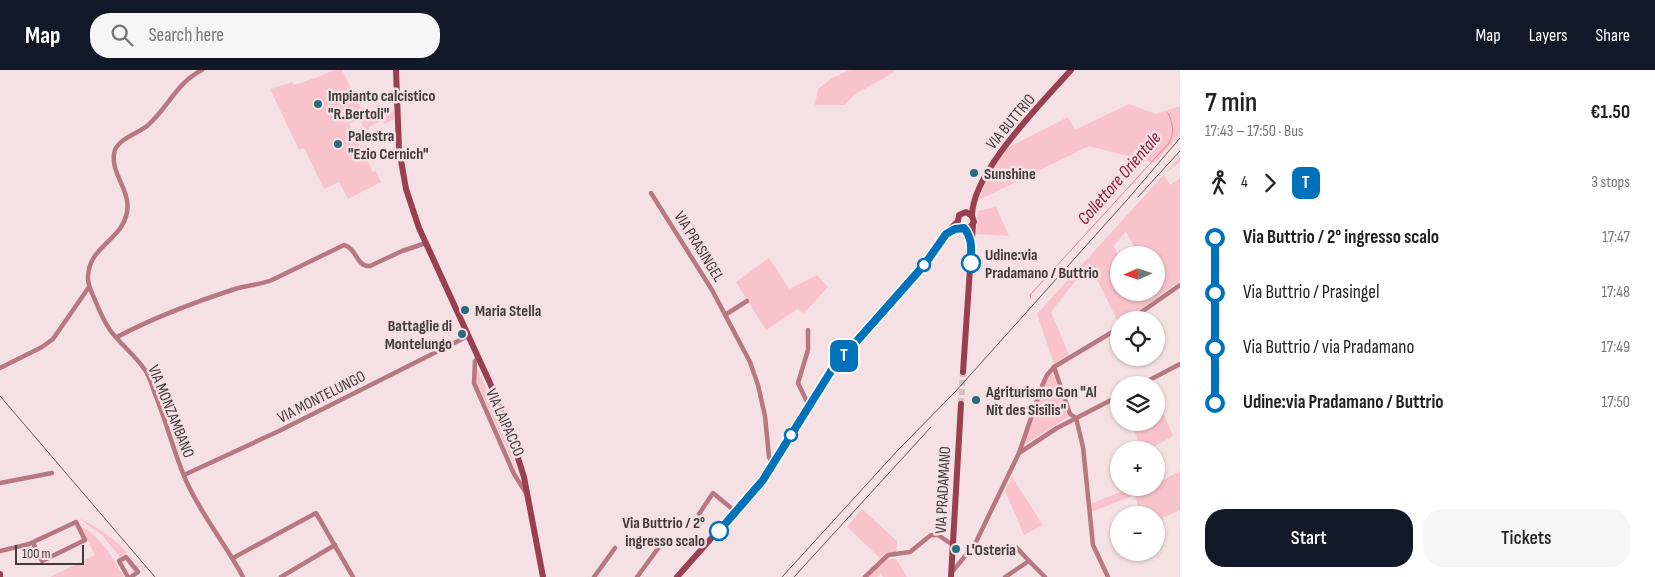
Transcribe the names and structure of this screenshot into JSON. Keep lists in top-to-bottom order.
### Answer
{
  "streets": {
    "street": [
      "VIA BUTTRIO",
      "VIA PRASINGEL",
      "VIA MONTELUNGO",
      "VIA MONZAMBANO",
      "VIA LAIPACCO",
      "VIA PRADAMANO"
    ]
  },
  "crossings": [
    ["VIA BUTTRIO", "VIA PRASINGEL"],
    ["VIA MONTELUNGO", "VIA MONZAMBANO"],
    ["VIA MONTELUNGO", "VIA LAIPACCO"]
  ],
  "water": ["Collettore Orientale"],
  "places": [
    "Impianto calcistico \"R.Bertoli\"",
    "Palestra \"Ezio Cernich\"",
    "Sunshine",
    "Udine:via Pradamano / Buttrio",
    "Maria Stella",
    "Battaglie di Montelungo",
    "Agriturismo Gon \"Al Nît des Sisîlis\"",
    "Via Buttrio / 2° ingresso scalo",
    "L'Osteria"
  ],
  "lines": ["bus line T"],
  "scale_bar": "100 m",
  "north": "left",
  "page": {
    "header": "Map",
    "search": "Search here",
    "nav": ["Map", "Layers", "Share"],
    "on_map": "T",
    "heading": ["7 min", "17:43 – 17:50 · Bus", "€1.50"],
    "legs": ["4", "T", "3 stops"],
    "list": [
      {
        "name": "Via Buttrio / 2° ingresso scalo",
        "value": "17:47"
      },
      {
        "name": "Via Buttrio / Prasingel",
        "value": "17:48"
      },
      {
        "name": "Via Buttrio / via Pradamano",
        "value": "17:49"
      },
      {
        "name": "Udine:via Pradamano / Buttrio",
        "value": "17:50"
      }
    ],
    "map_buttons": ["+", "−"],
    "buttons": ["Start", "Tickets"],
    "scale": "100 m"
  }
}
